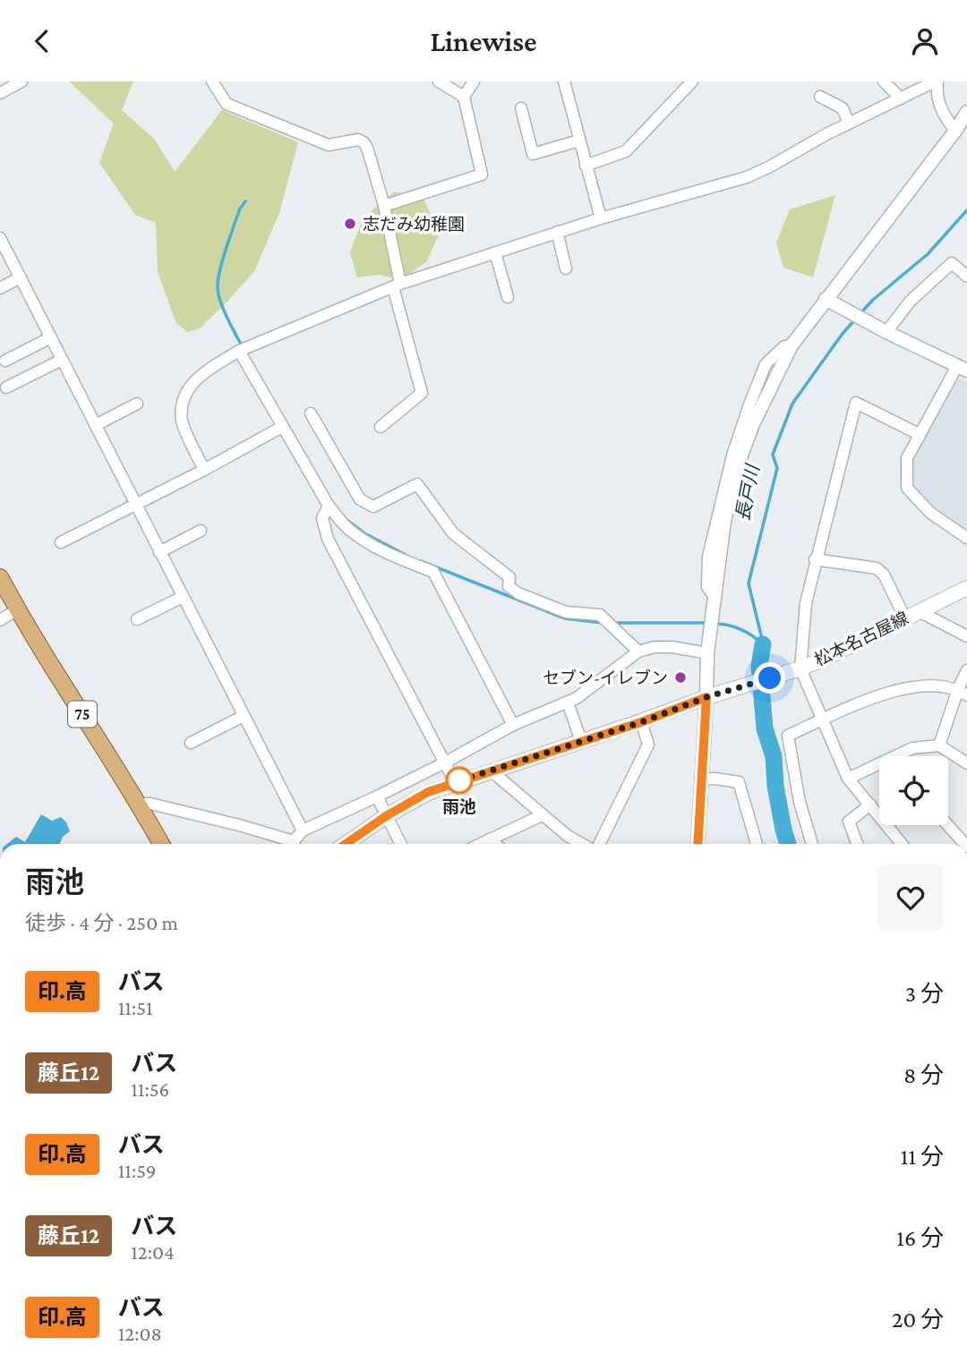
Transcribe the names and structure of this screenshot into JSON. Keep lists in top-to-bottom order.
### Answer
{
  "streets": {
    "main road": ["松本名古屋線", "75"]
  },
  "water": ["長戸川"],
  "places": ["志だみ幼稚園", "セブン-イレブン", "雨池"],
  "lines": ["bus line 印.高"],
  "page": {
    "header": "Linewise",
    "heading": ["雨池", "徒歩 · 4 分 · 250 m"],
    "list": [
      {
        "mark": "印.高",
        "name": "バス",
        "note": "11:51",
        "value": "3 分"
      },
      {
        "mark": "藤丘12",
        "name": "バス",
        "note": "11:56",
        "value": "8 分"
      },
      {
        "mark": "印.高",
        "name": "バス",
        "note": "11:59",
        "value": "11 分"
      },
      {
        "mark": "藤丘12",
        "name": "バス",
        "note": "12:04",
        "value": "16 分"
      },
      {
        "mark": "印.高",
        "name": "バス",
        "note": "12:08",
        "value": "20 分"
      }
    ]
  }
}
